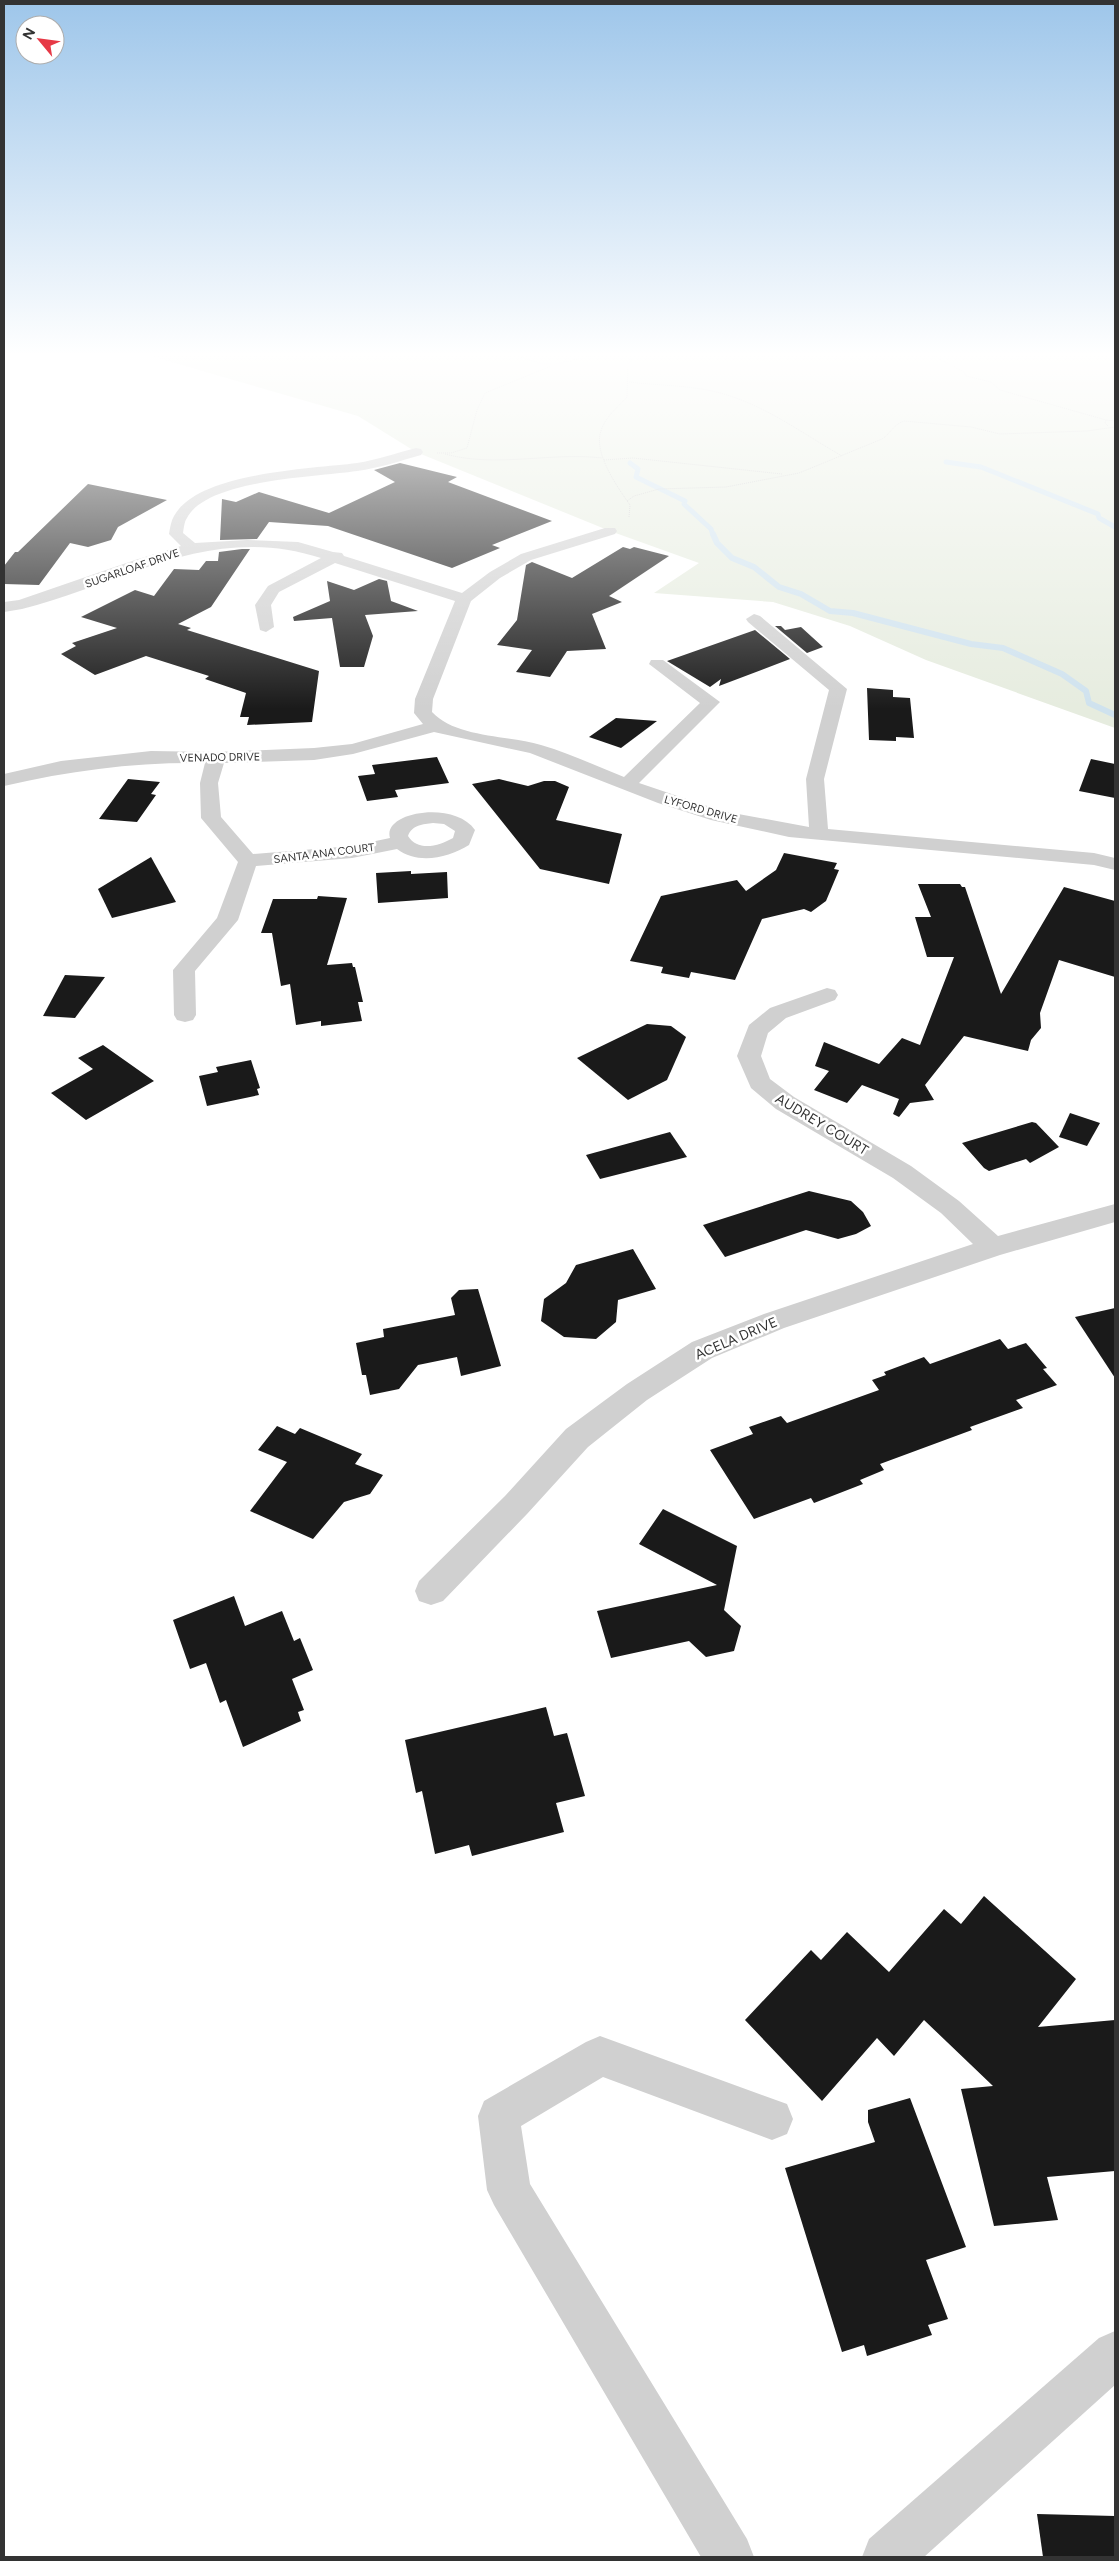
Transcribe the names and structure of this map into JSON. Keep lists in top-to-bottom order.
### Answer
{
  "streets": {
    "street": [
      "SUGARLOAF DRIVE",
      "VENADO DRIVE",
      "LYFORD DRIVE",
      "SANTA ANA COURT",
      "AUDREY COURT",
      "ACELA DRIVE"
    ]
  },
  "crossings": [
    ["VENADO DRIVE", "LYFORD DRIVE"],
    ["AUDREY COURT", "ACELA DRIVE"]
  ],
  "north": "top left"
}
